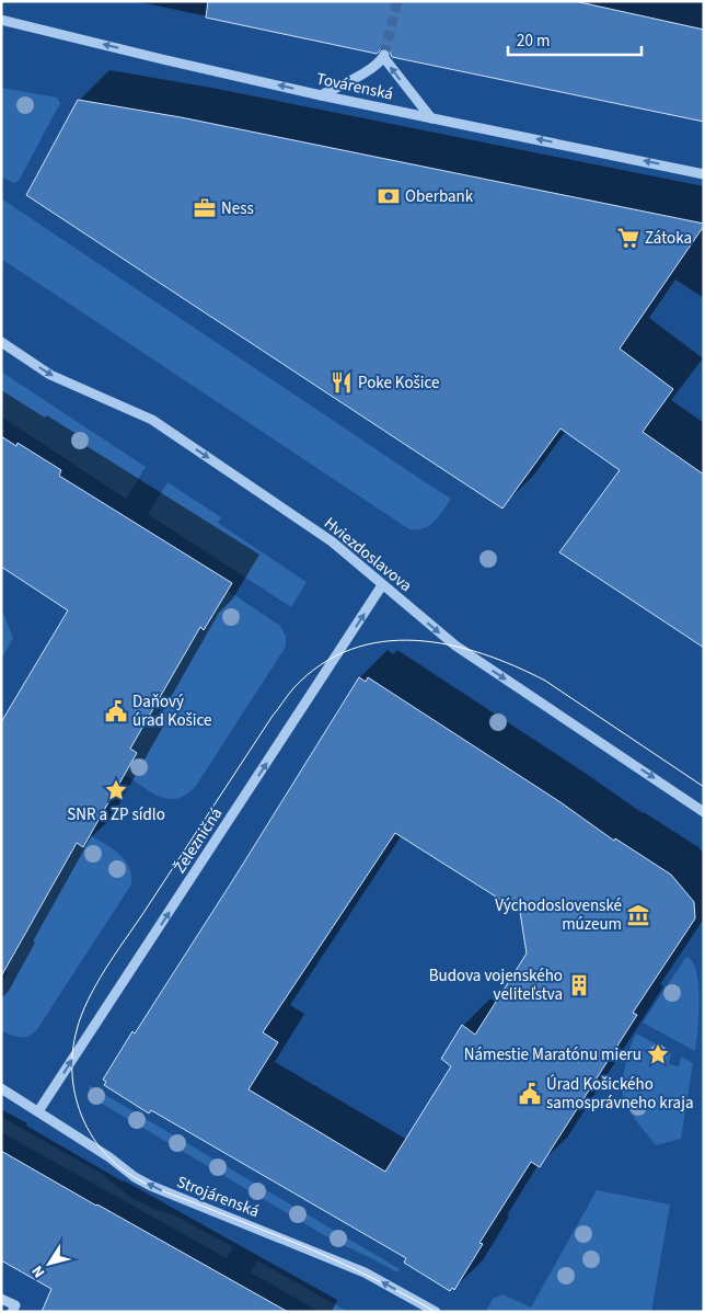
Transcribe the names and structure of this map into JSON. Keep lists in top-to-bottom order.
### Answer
{
  "streets": {
    "street": [
      "Továrenská",
      "Hviezdoslavova",
      "Železničná",
      "Strojárenská"
    ]
  },
  "crossings": [
    ["Hviezdoslavova", "Železničná"],
    ["Železničná", "Strojárenská"]
  ],
  "one_way": [
    "Továrenská",
    "Hviezdoslavova",
    "Železničná",
    "Strojárenská"
  ],
  "places": {
    "bank": ["Oberbank"],
    "office": ["Ness"],
    "supermarket": ["Zátoka"],
    "restaurant": ["Poke Košice"],
    "public building": ["Daňový úrad Košice", "Úrad Košického samosprávneho kraja"],
    "place": ["SNR a ZP sídlo", "Námestie Maratónu mieru"],
    "museum": ["Východoslovenské múzeum"],
    "building": ["Budova vojenského veliteľstva"]
  },
  "scale_bar": "20 m",
  "north": "bottom left"
}
